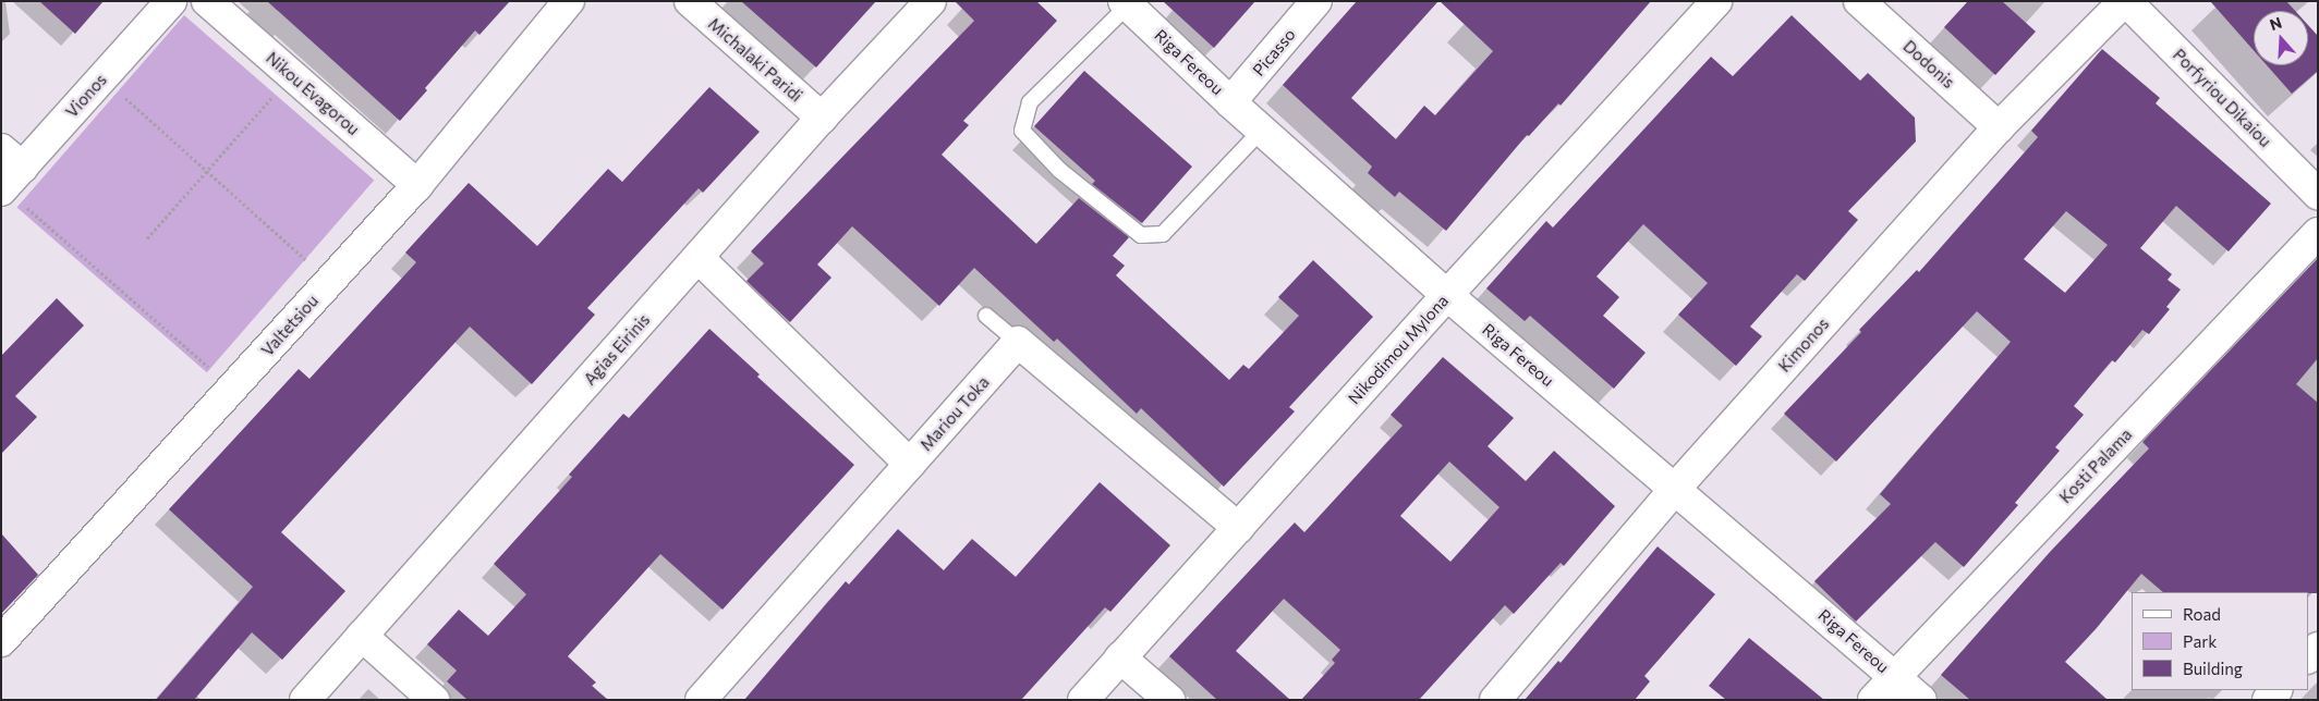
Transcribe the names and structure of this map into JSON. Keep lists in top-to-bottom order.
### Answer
{
  "streets": {
    "street": [
      "Picasso",
      "Michalaki Paridi",
      "Riga Fereou",
      "Dodonis",
      "Nikou Evagorou",
      "Vionos",
      "Porfyriou Dikaiou",
      "Valtetsiou",
      "Kimonos",
      "Agias Eirinis",
      "Nikodimou Mylona",
      "Mariou Toka",
      "Kosti Palama"
    ]
  },
  "crossings": [
    ["Picasso", "Riga Fereou"],
    ["Michalaki Paridi", "Agias Eirinis"],
    ["Riga Fereou", "Kimonos"],
    ["Riga Fereou", "Nikodimou Mylona"],
    ["Riga Fereou", "Kosti Palama"],
    ["Dodonis", "Kimonos"],
    ["Nikou Evagorou", "Valtetsiou"],
    ["Porfyriou Dikaiou", "Kimonos"]
  ],
  "legend": ["Road", "Park", "Building"],
  "north": "top"
}
